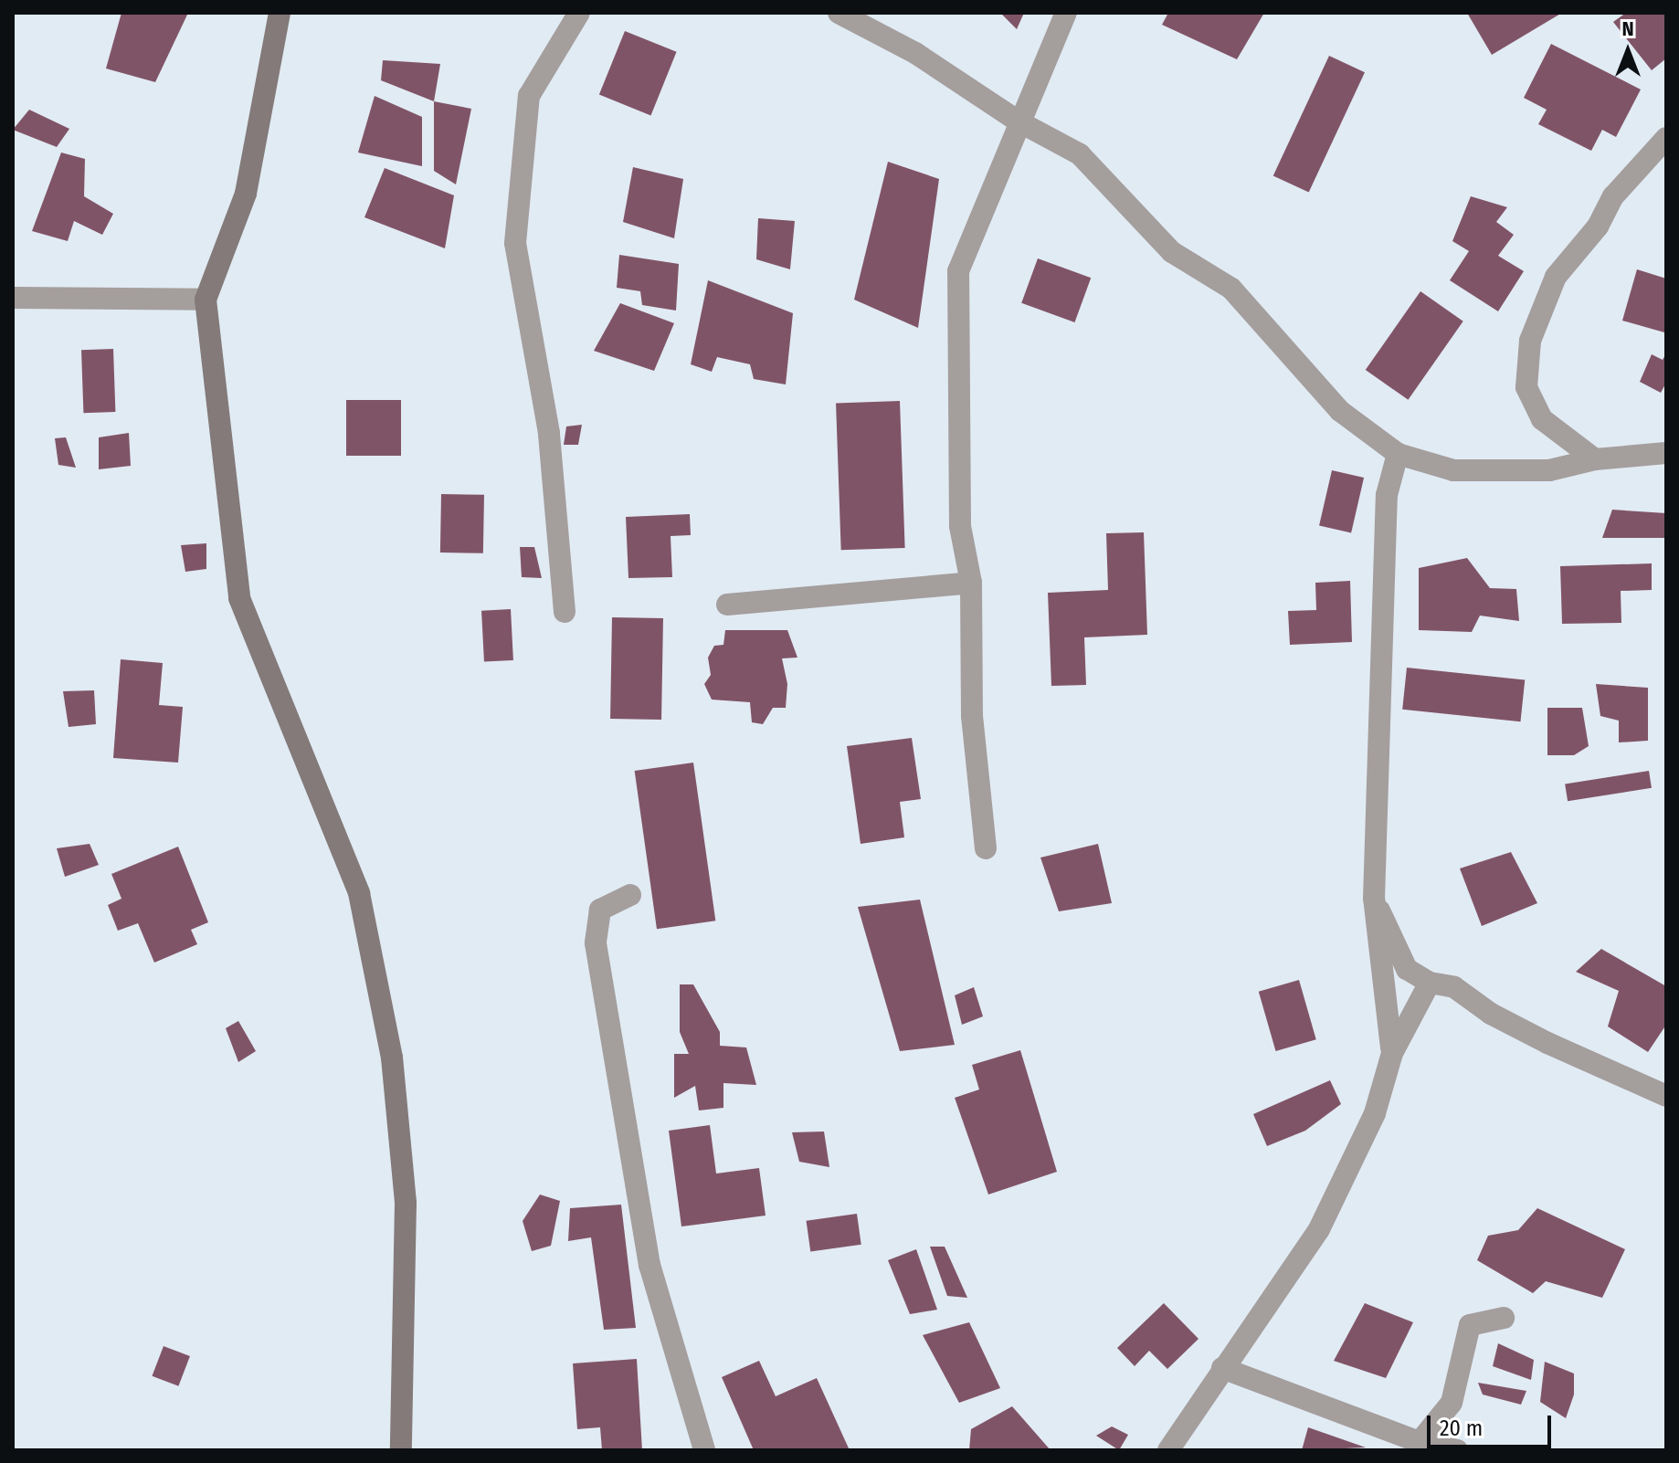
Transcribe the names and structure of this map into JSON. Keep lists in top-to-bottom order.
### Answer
{
  "scale_bar": "20 m",
  "north": "top"
}
